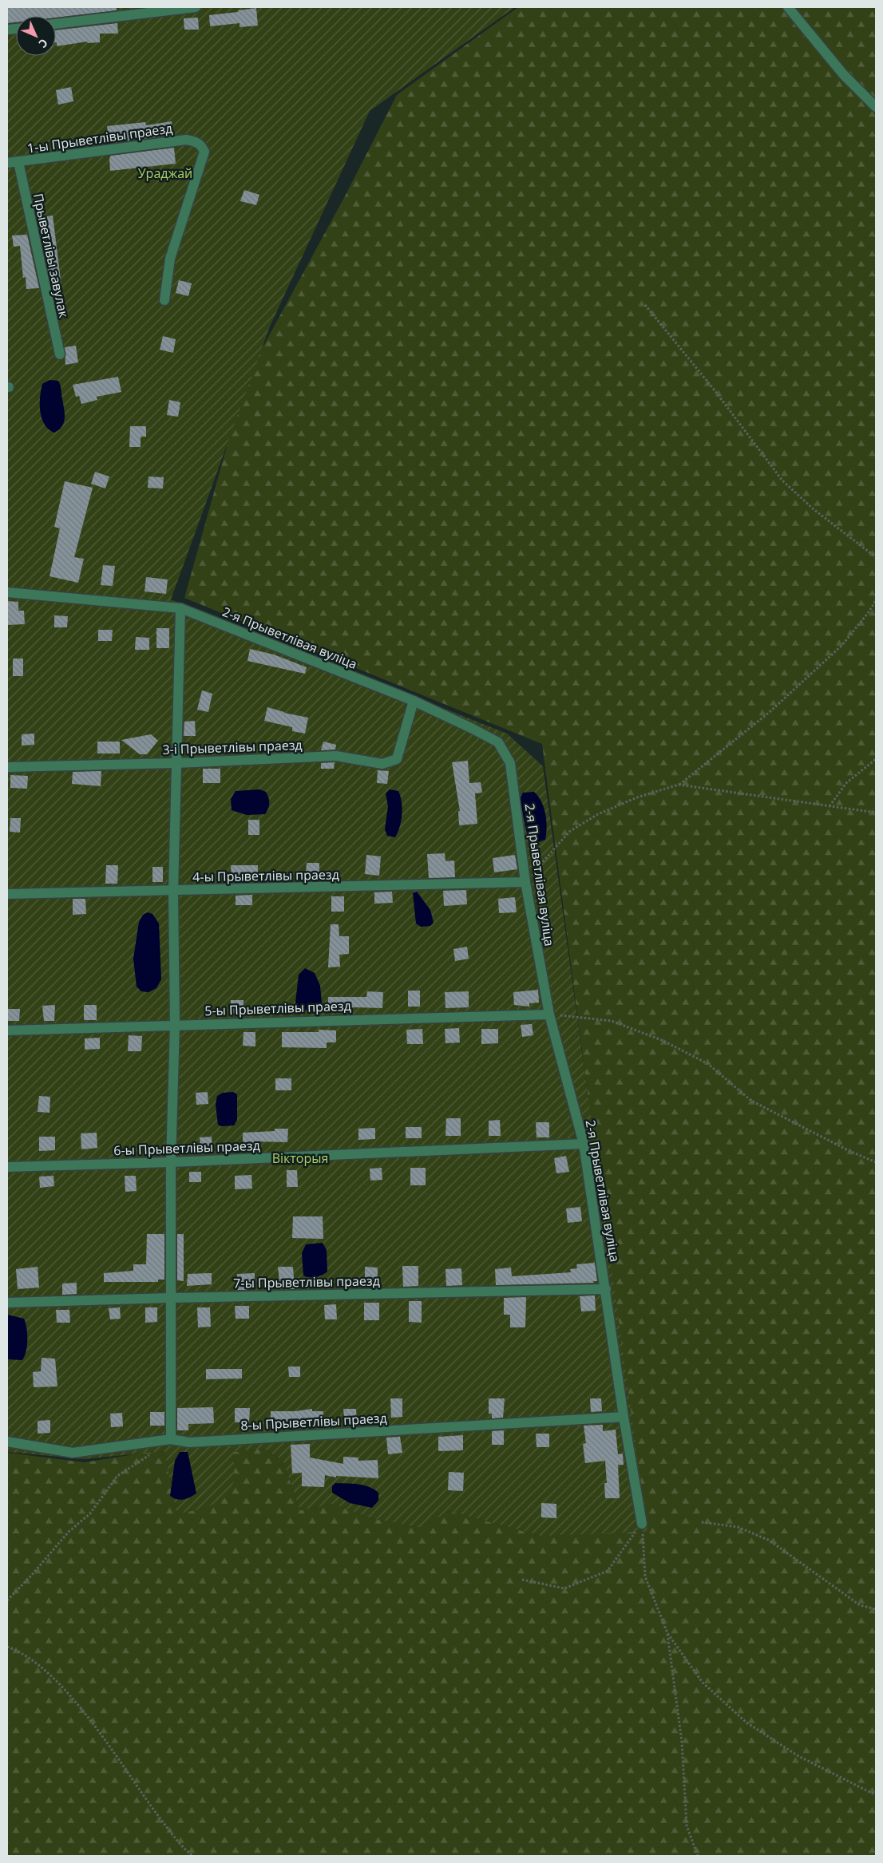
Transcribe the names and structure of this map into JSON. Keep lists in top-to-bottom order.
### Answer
{
  "streets": {
    "street": [
      "1-ы Прыветлівы праезд",
      "Прыветлівы завулак",
      "2-я Прыветлівая вуліца",
      "3-і Прыветлівы праезд",
      "4-ы Прыветлівы праезд",
      "5-ы Прыветлівы праезд",
      "6-ы Прыветлівы праезд",
      "7-ы Прыветлівы праезд",
      "8-ы Прыветлівы праезд"
    ]
  },
  "crossings": [
    ["1-ы Прыветлівы праезд", "Прыветлівы завулак"],
    ["2-я Прыветлівая вуліца", "3-і Прыветлівы праезд"],
    ["2-я Прыветлівая вуліца", "4-ы Прыветлівы праезд"],
    ["2-я Прыветлівая вуліца", "5-ы Прыветлівы праезд"],
    ["2-я Прыветлівая вуліца", "6-ы Прыветлівы праезд"],
    ["2-я Прыветлівая вуліца", "7-ы Прыветлівы праезд"],
    ["2-я Прыветлівая вуліца", "8-ы Прыветлівы праезд"]
  ],
  "parks": ["Ураджай", "Вікторыя"],
  "north": "bottom right"
}
